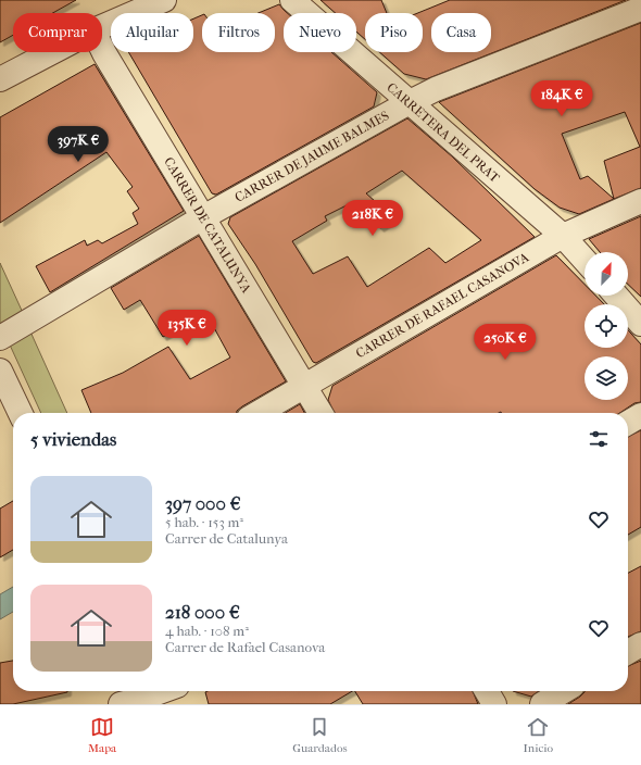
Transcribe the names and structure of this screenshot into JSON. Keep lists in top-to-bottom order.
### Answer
{
  "streets": {
    "street": [
      "CARRETERA DEL PRAT",
      "CARRER DE JAUME BALMES",
      "CARRER DE CATALUNYA",
      "CARRER DE RAFAEL CASANOVA"
    ]
  },
  "crossings": [
    ["CARRETERA DEL PRAT", "CARRER DE JAUME BALMES"],
    ["CARRETERA DEL PRAT", "CARRER DE RAFAEL CASANOVA"],
    ["CARRER DE JAUME BALMES", "CARRER DE CATALUNYA"],
    ["CARRER DE CATALUNYA", "CARRER DE RAFAEL CASANOVA"]
  ],
  "north": "top right",
  "page": {
    "chip": [
      "Comprar",
      "Alquilar",
      "Filtros",
      "Nuevo",
      "Piso",
      "Casa"
    ],
    "price": [
      "184K €",
      "397K €",
      "218K €",
      "135K €",
      "250K €"
    ],
    "heading": "5 viviendas",
    "list": [
      {
        "name": "397 000 €",
        "note": "5 hab. · 153 m² · Carrer de Catalunya"
      },
      {
        "name": "218 000 €",
        "note": "4 hab. · 108 m² · Carrer de Rafael Casanova"
      }
    ],
    "tabs": ["Mapa", "Guardados", "Inicio"]
  }
}
